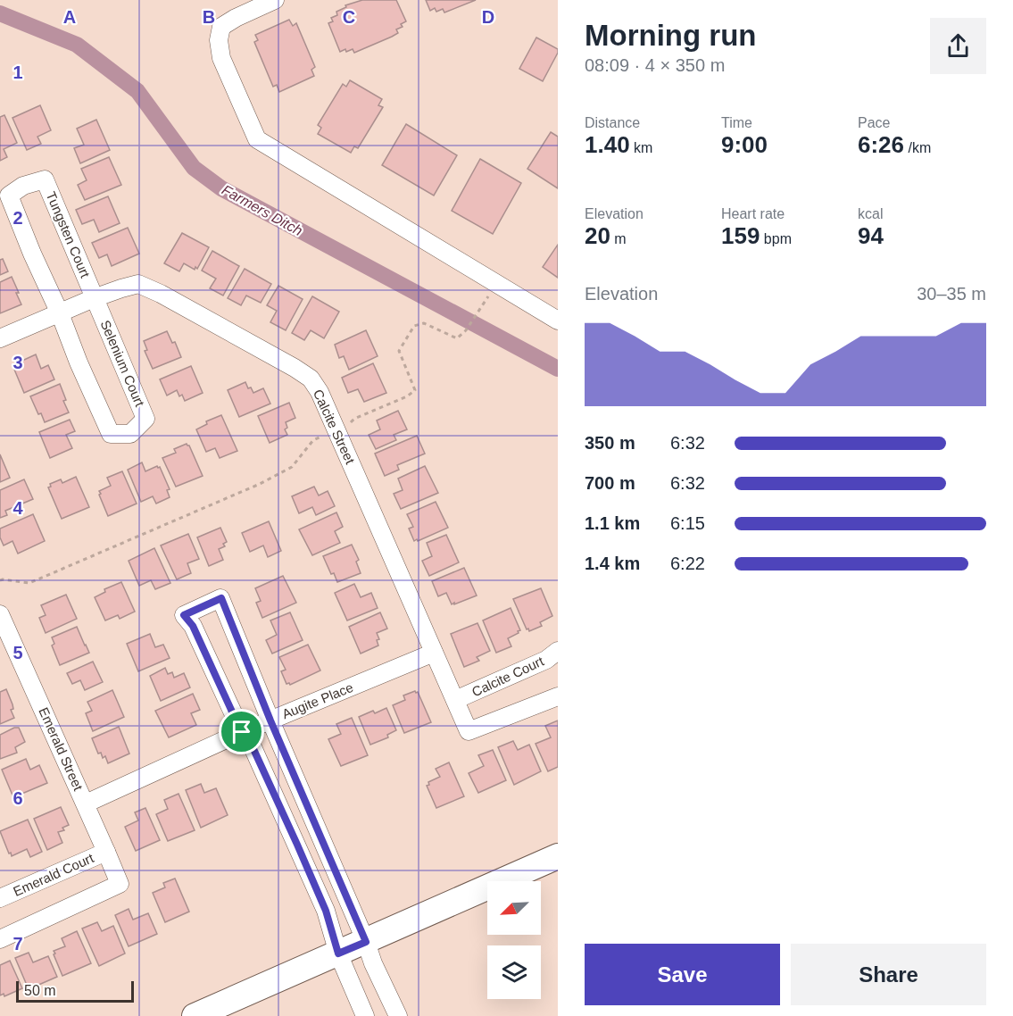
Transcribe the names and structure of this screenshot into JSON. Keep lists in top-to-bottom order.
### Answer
{
  "streets": {
    "street": [
      "Tungsten Court",
      "Selenium Court",
      "Calcite Street",
      "Calcite Court",
      "Augite Place",
      "Emerald Street",
      "Emerald Court"
    ]
  },
  "crossings": [
    ["Tungsten Court", "Selenium Court"],
    ["Tungsten Court", "Calcite Street"],
    ["Selenium Court", "Calcite Street"],
    ["Calcite Street", "Calcite Court"],
    ["Calcite Street", "Augite Place"],
    ["Augite Place", "Emerald Street"],
    ["Emerald Street", "Emerald Court"]
  ],
  "water": ["Farmers Ditch"],
  "scale_bar": "50 m",
  "north": "bottom left",
  "page": {
    "heading": ["Morning run", "08:09 · 4 × 350 m"],
    "stats": [
      ["Distance", "1.40 km"],
      ["Time", "9:00"],
      ["Pace", "6:26 /km"],
      ["Elevation", "20 m"],
      ["Heart rate", "159 bpm"],
      ["kcal", "94"]
    ],
    "chart": ["Elevation", "30–35 m"],
    "list": [
      {
        "name": "350 m",
        "note": "6:32"
      },
      {
        "name": "700 m",
        "note": "6:32"
      },
      {
        "name": "1.1 km",
        "note": "6:15"
      },
      {
        "name": "1.4 km",
        "note": "6:22"
      }
    ],
    "buttons": ["Save", "Share"],
    "scale": "50 m"
  },
  "grid": {
    "columns": [
      "A",
      "B",
      "C",
      "D"
    ],
    "rows": [
      "1",
      "2",
      "3",
      "4",
      "5",
      "6",
      "7"
    ]
  }
}
